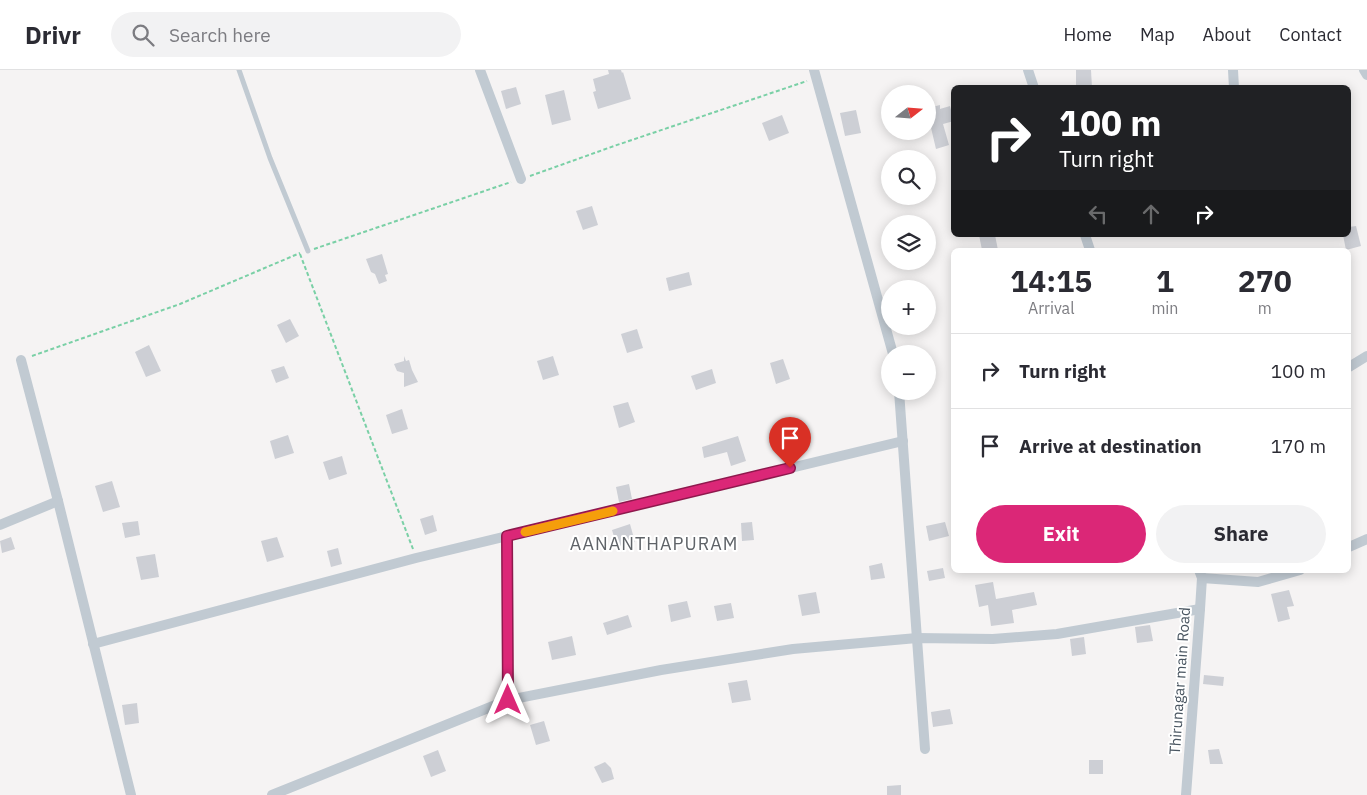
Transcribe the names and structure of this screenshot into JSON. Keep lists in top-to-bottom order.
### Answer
{
  "streets": {
    "street": ["Thirunagar main Road"]
  },
  "districts": ["AANANTHAPURAM"],
  "north": "right",
  "page": {
    "header": "Drivr",
    "search": "Search here",
    "nav": [
      "Home",
      "Map",
      "About",
      "Contact"
    ],
    "map_buttons": ["+", "−"],
    "turn": ["100 m", "Turn right"],
    "eta": [
      "14:15",
      "Arrival",
      "1",
      "min",
      "270",
      "m"
    ],
    "list": [
      {
        "name": "Turn right",
        "value": "100 m"
      },
      {
        "name": "Arrive at destination",
        "value": "170 m"
      }
    ],
    "buttons": ["Exit", "Share"]
  }
}
